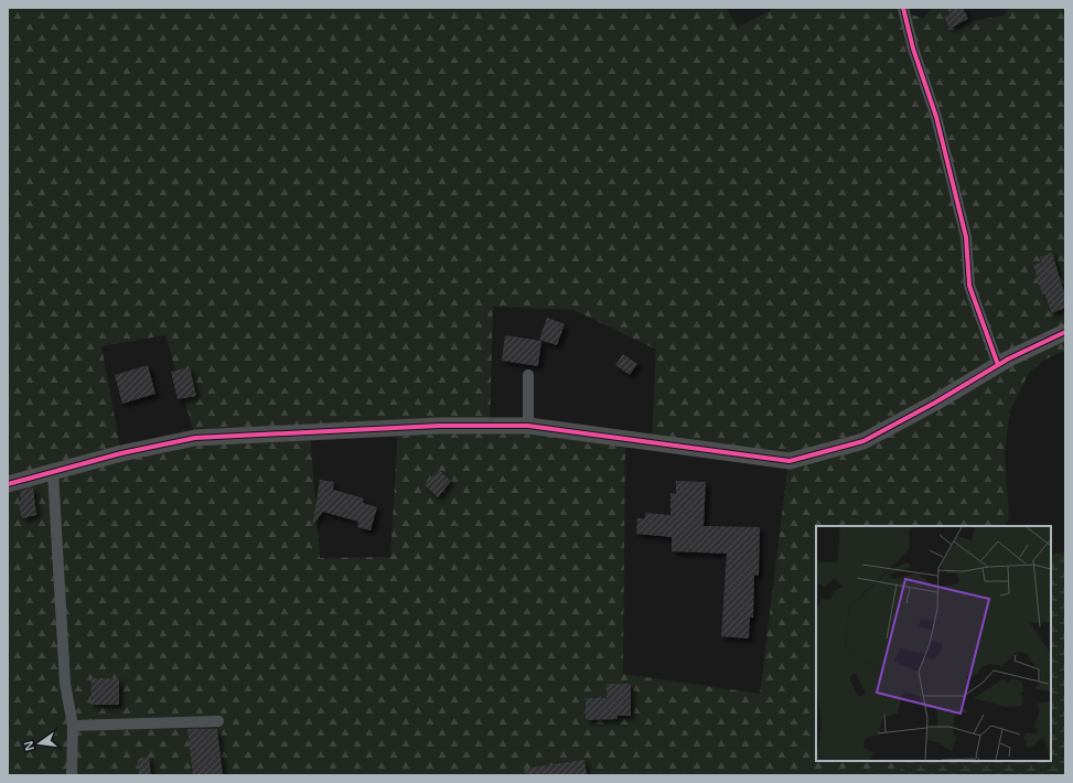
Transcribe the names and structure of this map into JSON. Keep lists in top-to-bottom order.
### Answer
{
  "north": "left"
}
